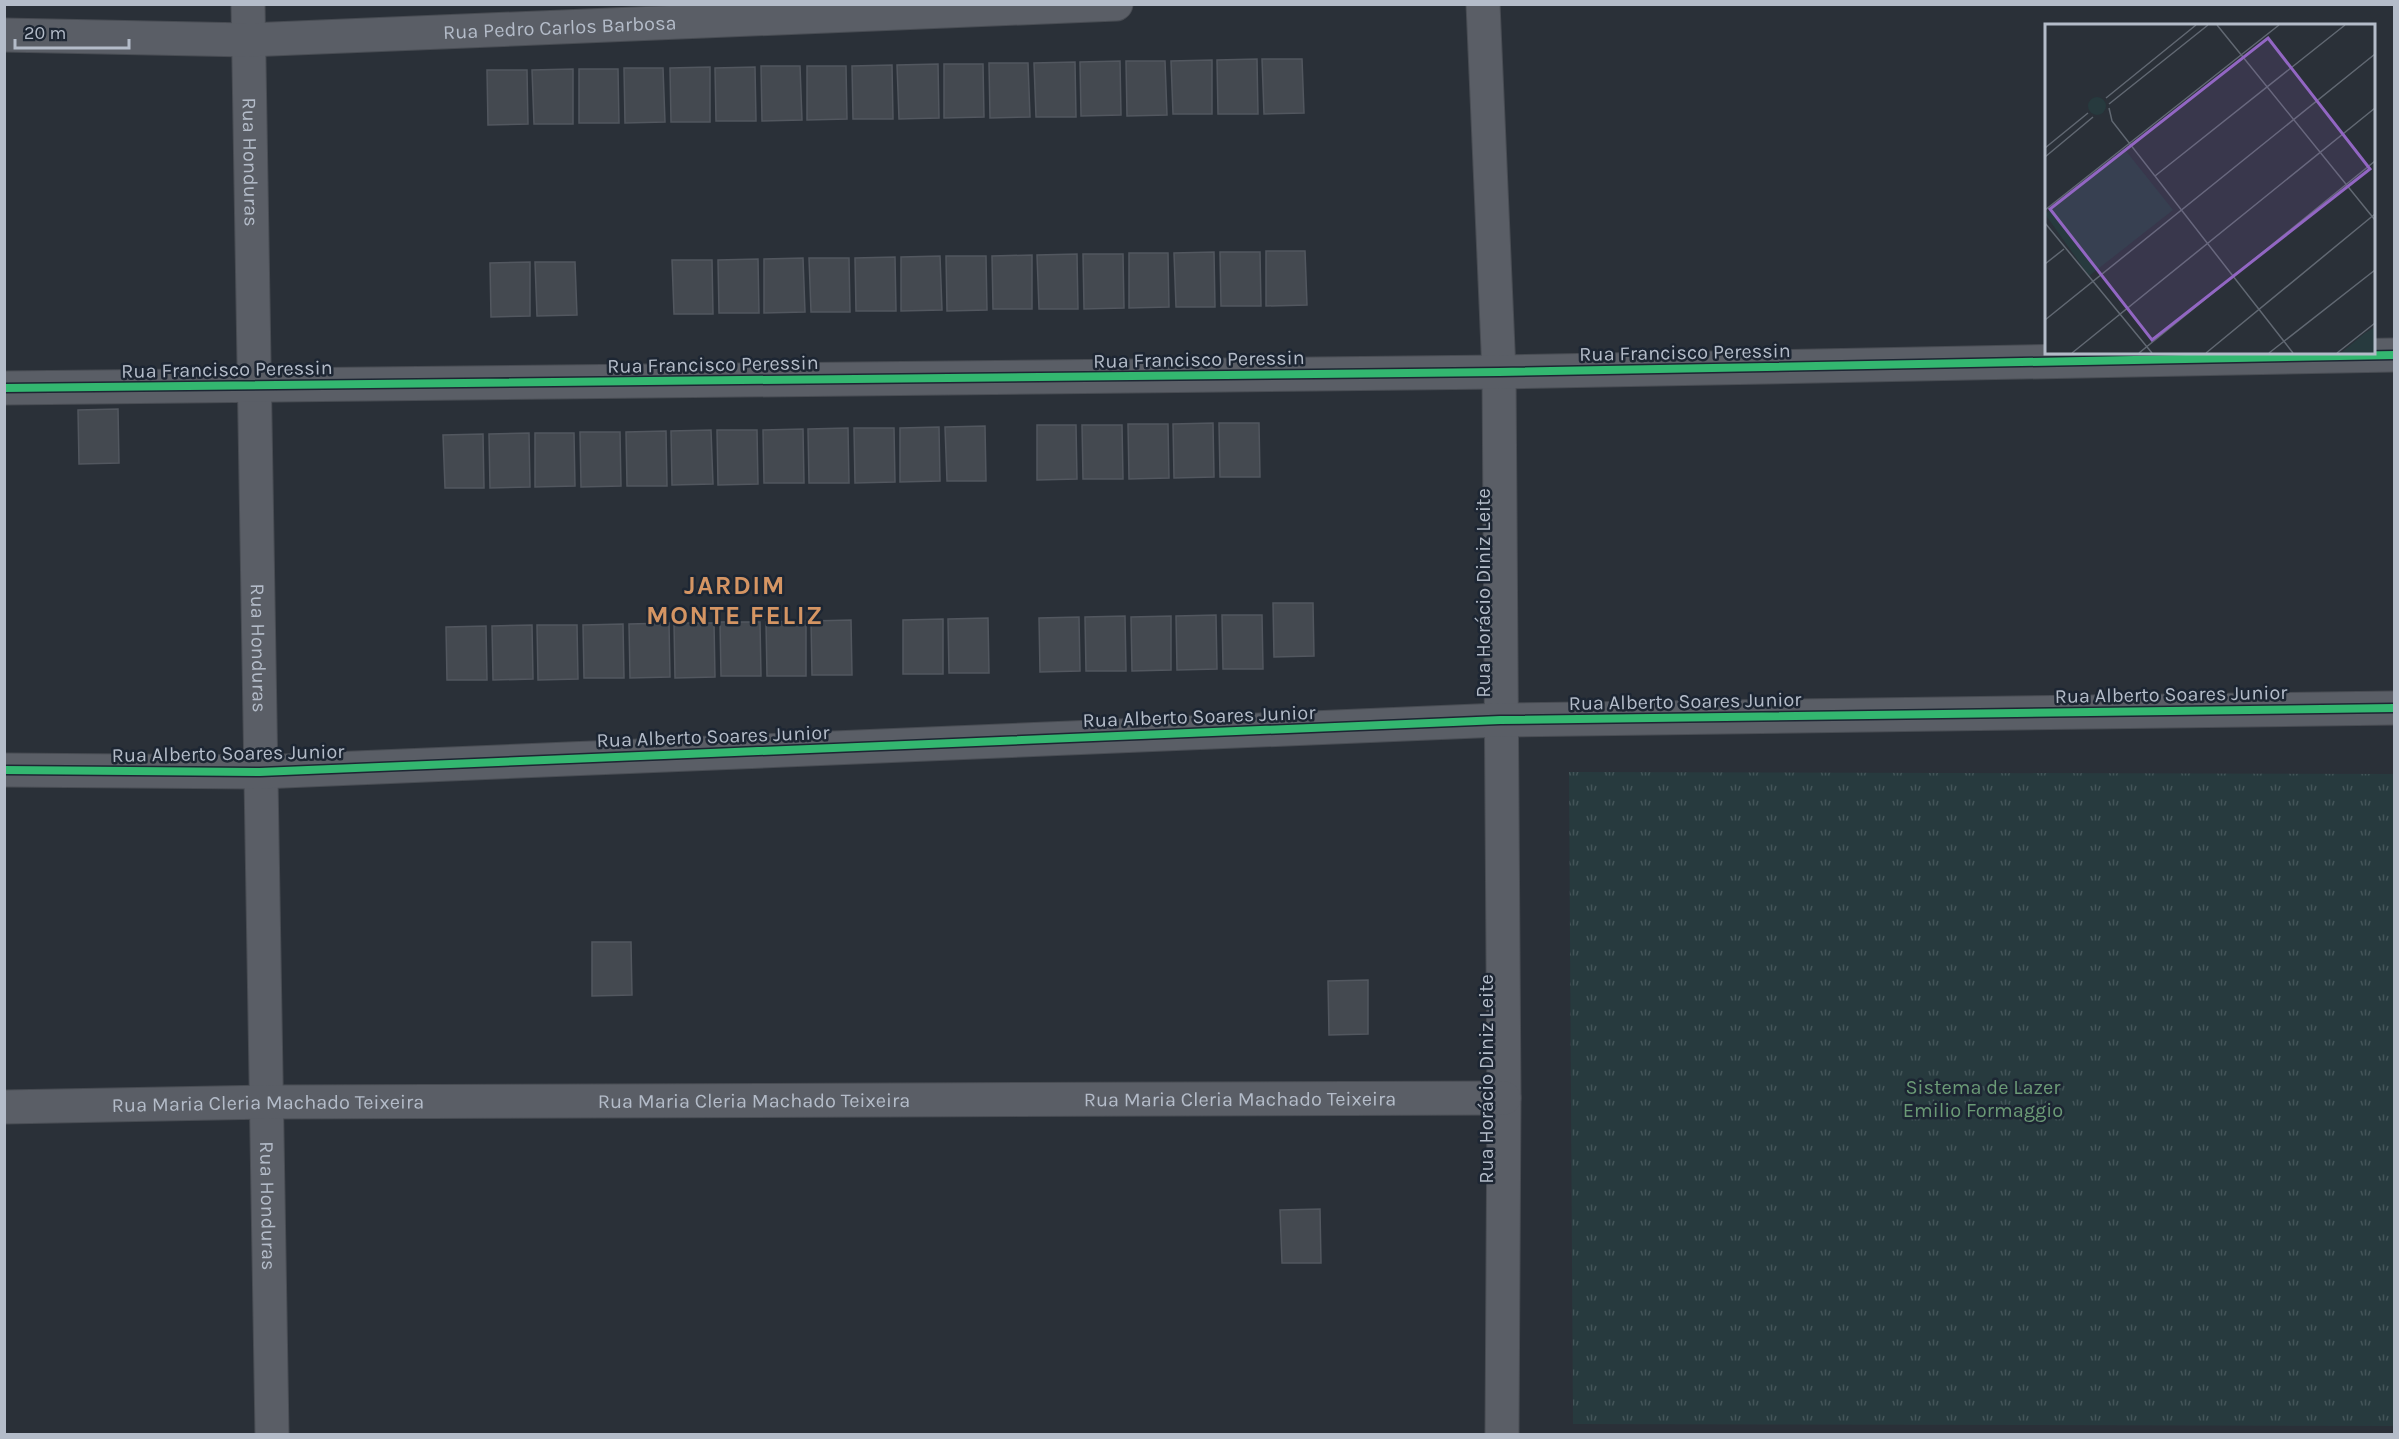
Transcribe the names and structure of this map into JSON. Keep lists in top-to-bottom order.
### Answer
{
  "streets": {
    "street": [
      "Rua Pedro Carlos Barbosa",
      "Rua Honduras",
      "Rua Francisco Peressin",
      "Rua Horácio Diniz Leite",
      "Rua Alberto Soares Junior",
      "Rua Maria Cleria Machado Teixeira"
    ]
  },
  "crossings": [
    ["Rua Pedro Carlos Barbosa", "Rua Honduras"],
    ["Rua Honduras", "Rua Francisco Peressin"],
    ["Rua Honduras", "Rua Alberto Soares Junior"],
    ["Rua Honduras", "Rua Maria Cleria Machado Teixeira"],
    ["Rua Francisco Peressin", "Rua Horácio Diniz Leite"],
    ["Rua Horácio Diniz Leite", "Rua Alberto Soares Junior"],
    ["Rua Horácio Diniz Leite", "Rua Maria Cleria Machado Teixeira"]
  ],
  "districts": ["JARDIM MONTE FELIZ"],
  "parks": ["Sistema de Lazer Emilio Formaggio"],
  "scale_bar": "20 m"
}
